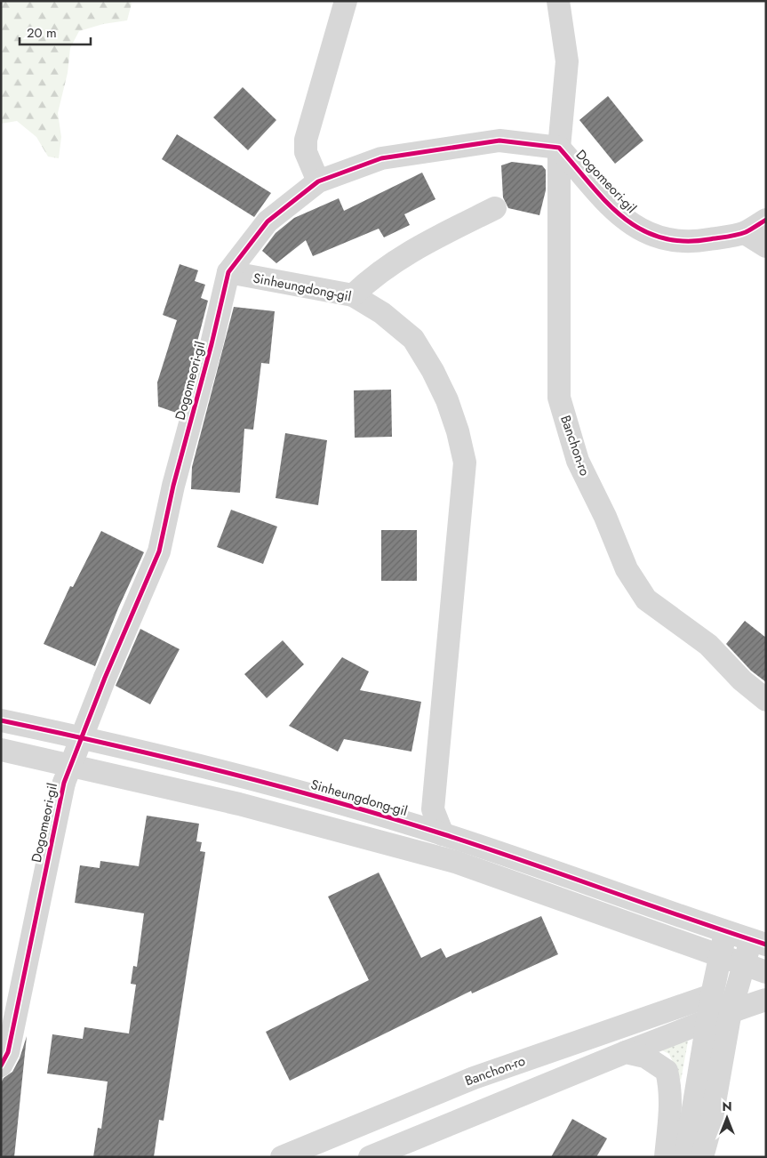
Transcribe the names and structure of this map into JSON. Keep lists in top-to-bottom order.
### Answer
{
  "streets": {
    "street": ["Dogomeori-gil", "Sinheungdong-gil", "Banchon-ro"]
  },
  "crossings": [
    ["Dogomeori-gil", "Sinheungdong-gil"],
    ["Dogomeori-gil", "Banchon-ro"]
  ],
  "scale_bar": "20 m",
  "north": "top"
}
